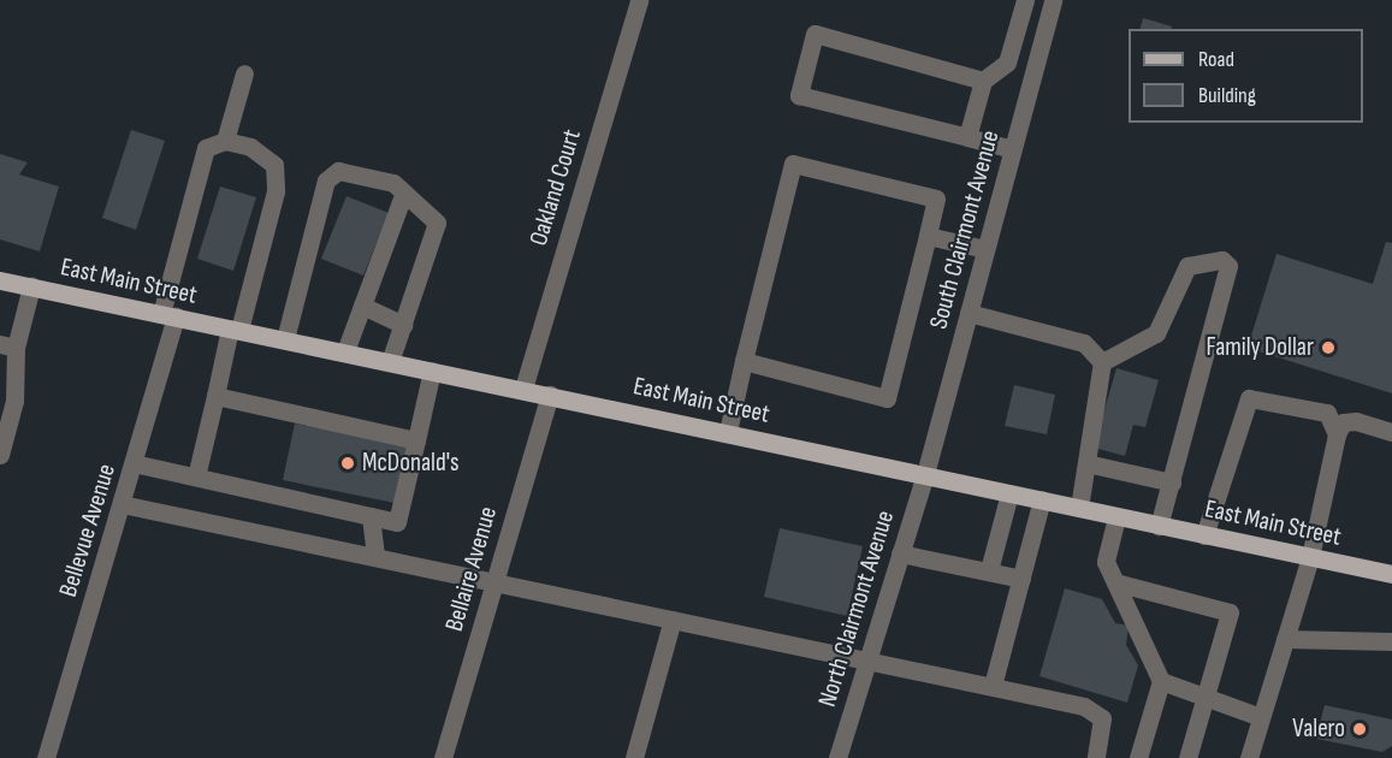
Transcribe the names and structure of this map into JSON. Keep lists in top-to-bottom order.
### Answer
{
  "streets": {
    "main road": ["East Main Street"],
    "street": [
      "Oakland Court",
      "South Clairmont Avenue",
      "Bellevue Avenue",
      "Bellaire Avenue",
      "North Clairmont Avenue"
    ]
  },
  "crossings": [
    ["Oakland Court", "East Main Street"],
    ["South Clairmont Avenue", "East Main Street"],
    ["South Clairmont Avenue", "North Clairmont Avenue"],
    ["East Main Street", "Bellevue Avenue"],
    ["East Main Street", "Bellaire Avenue"],
    ["East Main Street", "North Clairmont Avenue"]
  ],
  "places": ["Family Dollar", "McDonald's", "Valero"],
  "legend": ["Road", "Building"]
}
